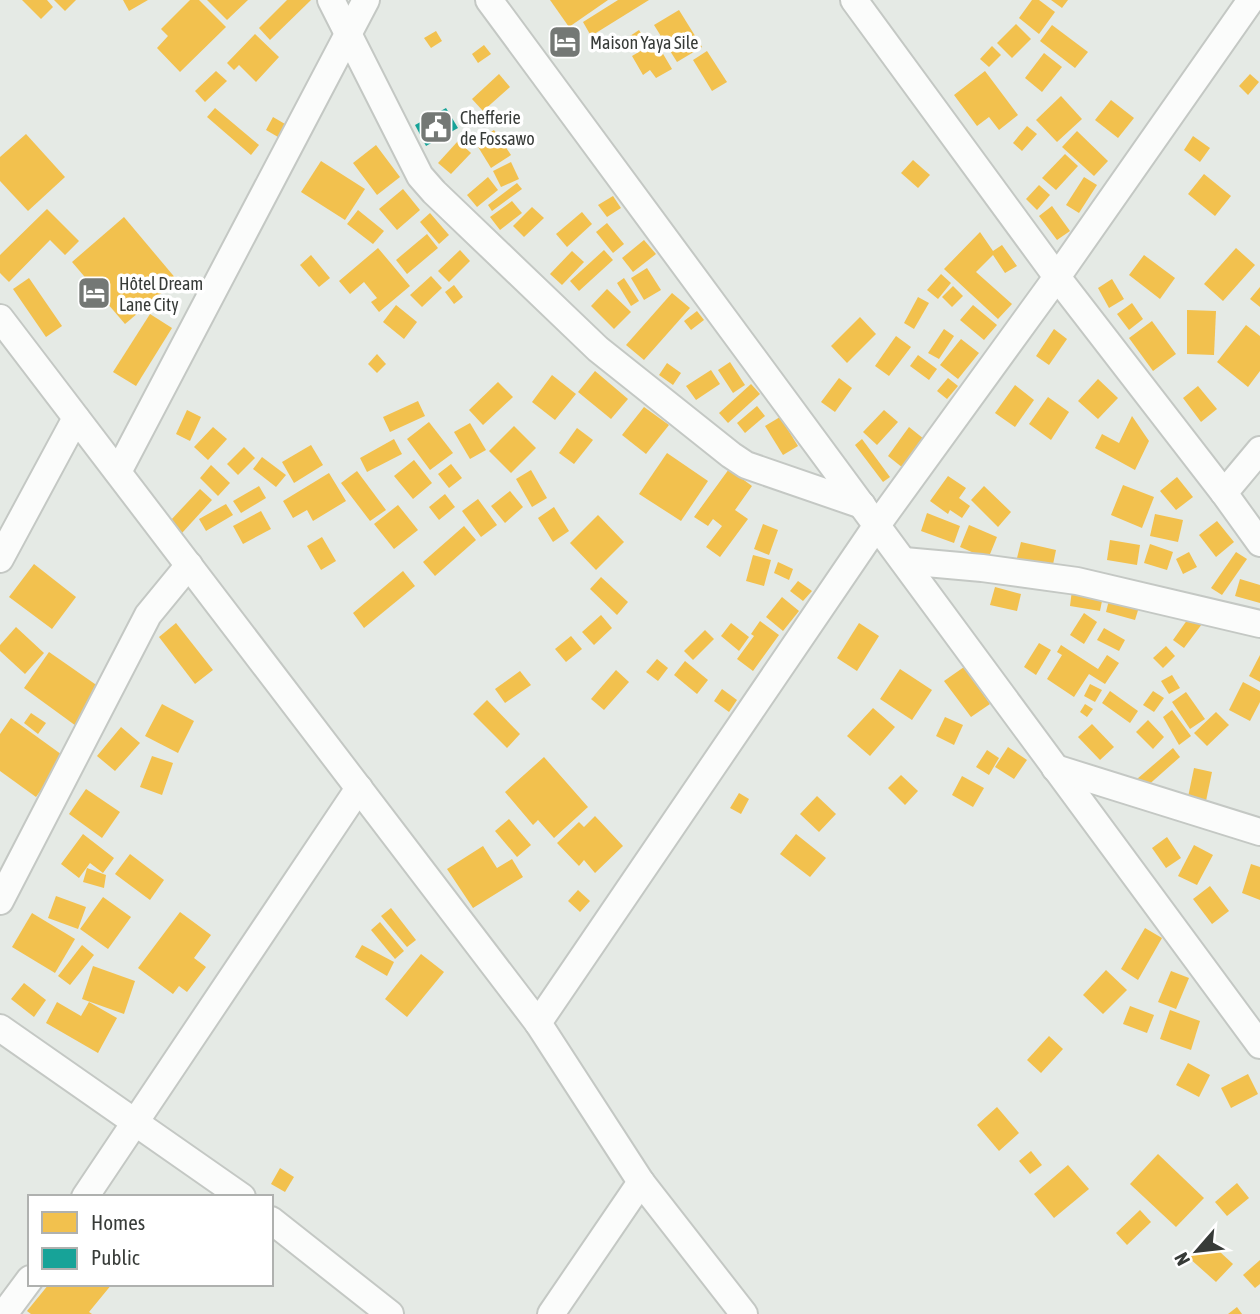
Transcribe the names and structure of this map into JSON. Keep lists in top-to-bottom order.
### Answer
{
  "places": {
    "hotel": ["Maison Yaya Sile", "Hôtel Dream Lane City"],
    "public building": ["Chefferie de Fossawo"]
  },
  "legend": ["Homes", "Public"],
  "north": "bottom left"
}
